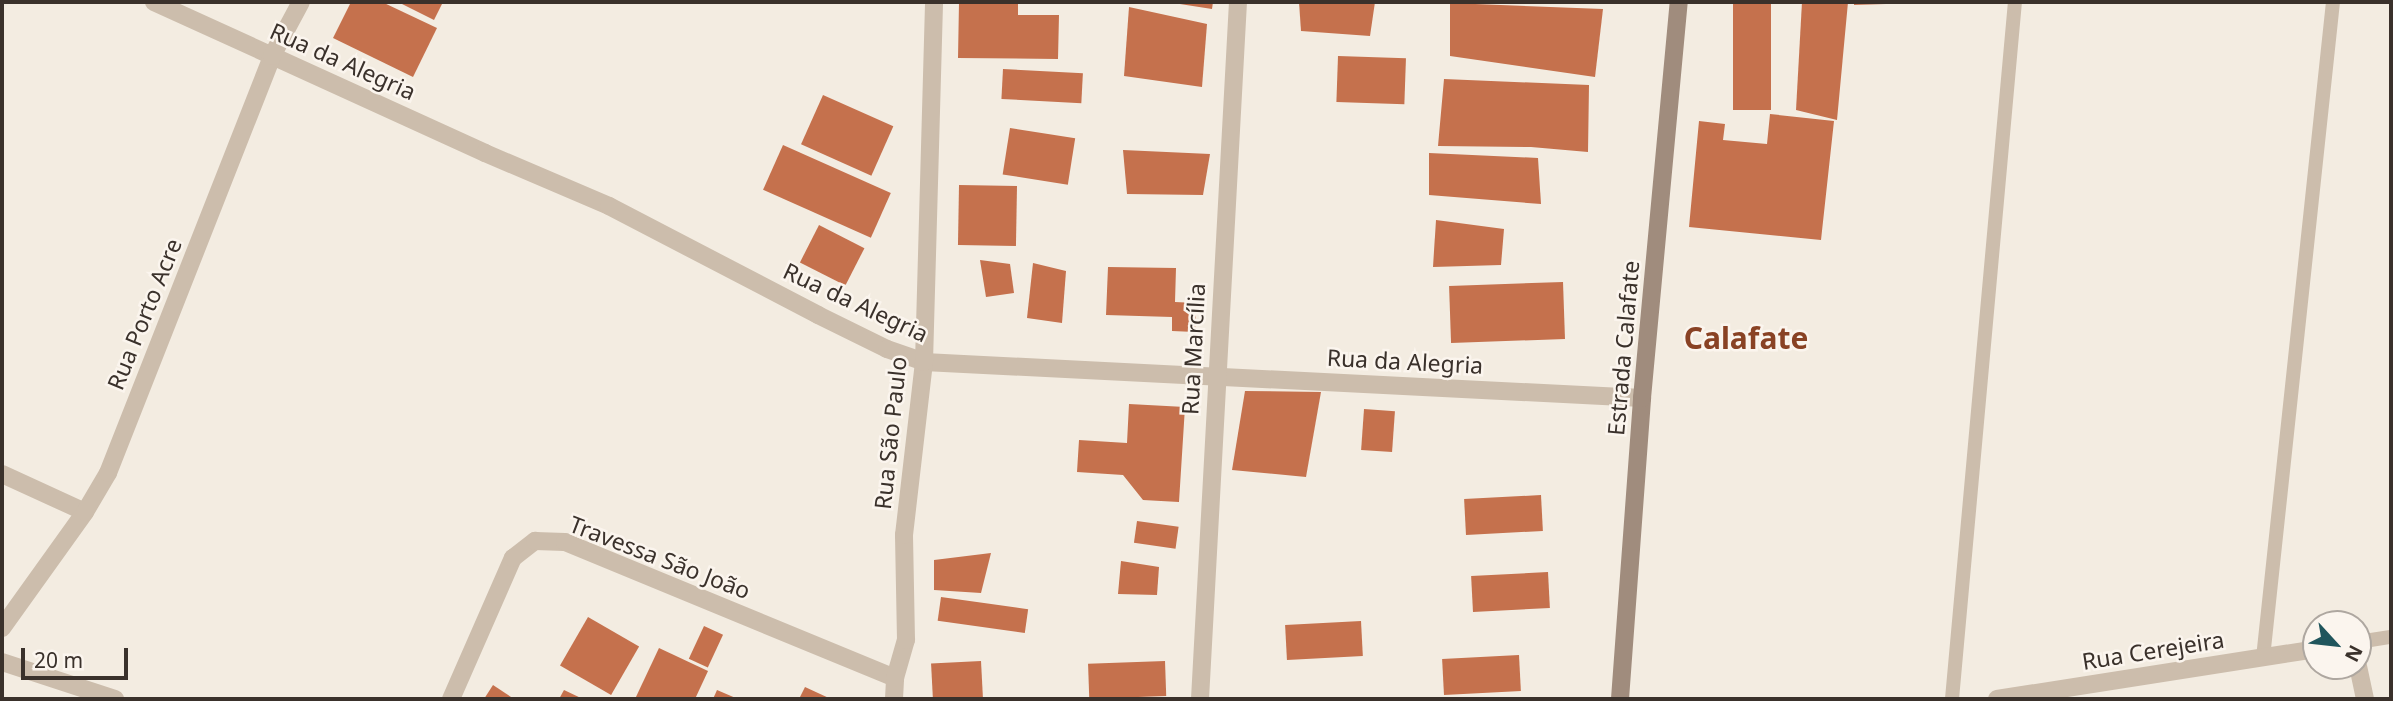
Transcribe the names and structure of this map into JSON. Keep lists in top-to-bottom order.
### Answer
{
  "streets": {
    "street": [
      "Rua da Alegria",
      "Rua Porto Acre",
      "Estrada Calafate",
      "Rua Marcília",
      "Rua São Paulo",
      "Travessa São João",
      "Rua Cerejeira"
    ]
  },
  "crossings": [
    ["Rua da Alegria", "Rua Porto Acre"],
    ["Rua da Alegria", "Estrada Calafate"],
    ["Rua da Alegria", "Rua Marcília"],
    ["Rua da Alegria", "Rua São Paulo"],
    ["Rua São Paulo", "Travessa São João"]
  ],
  "districts": ["Calafate"],
  "scale_bar": "20 m",
  "north": "bottom right"
}
